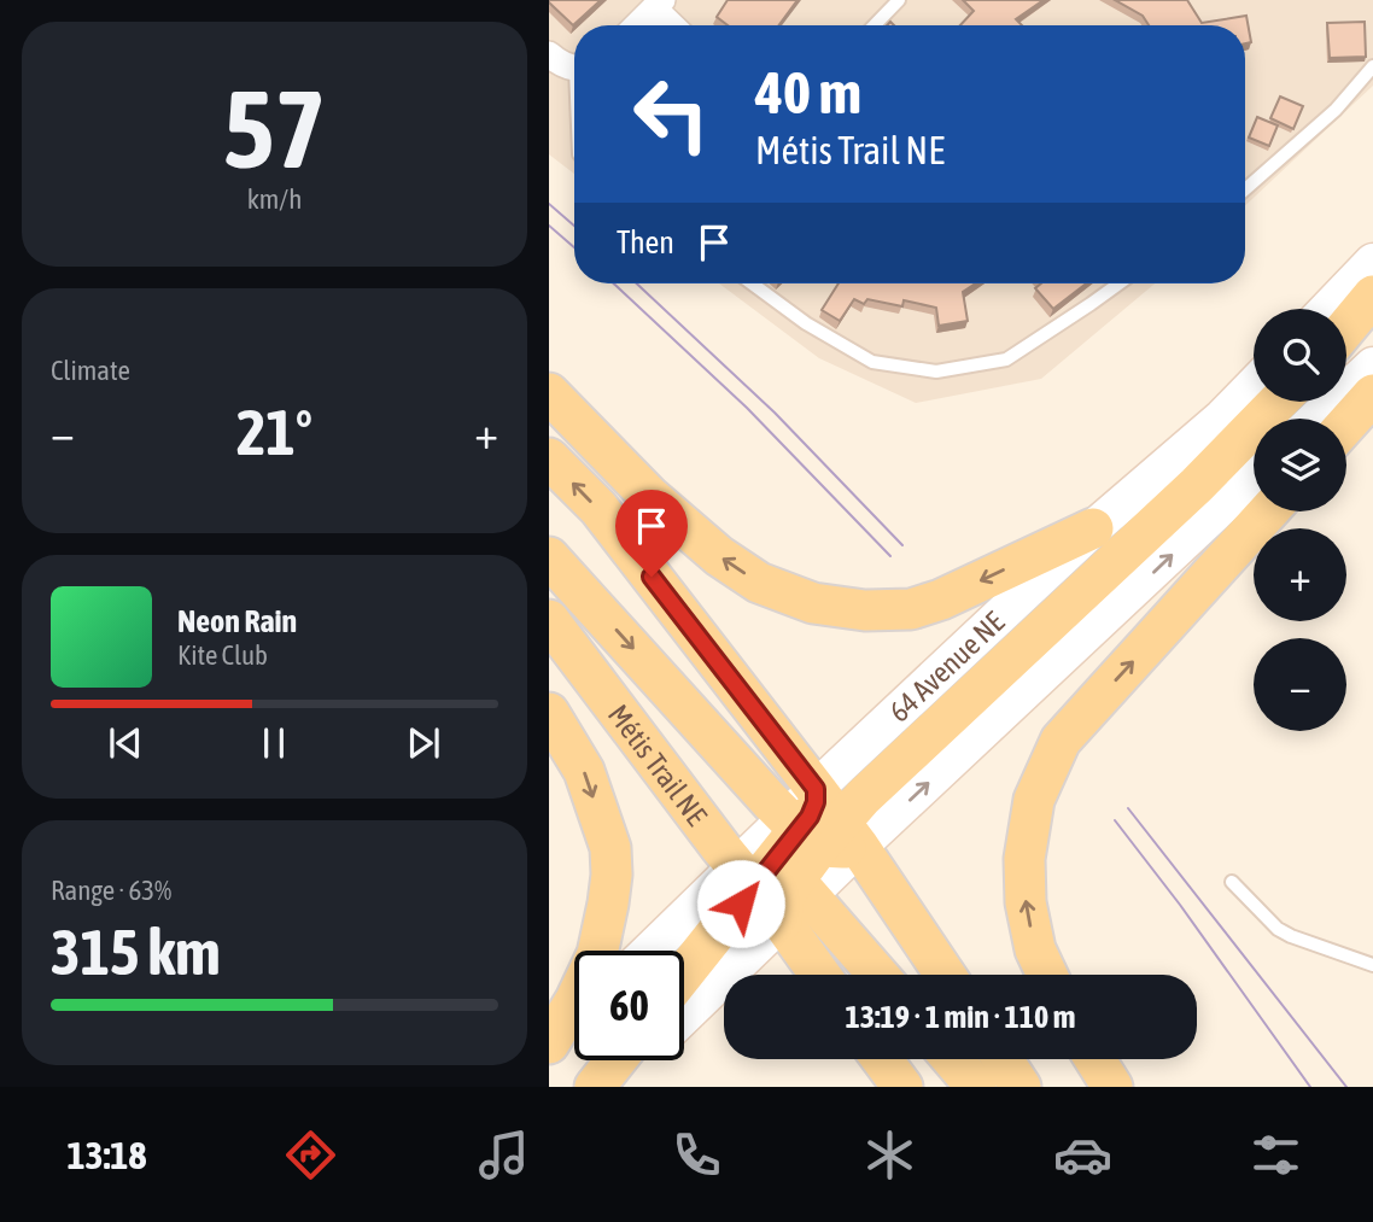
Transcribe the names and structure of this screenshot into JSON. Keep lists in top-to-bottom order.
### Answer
{
  "streets": {
    "main road": ["64 Avenue NE", "Métis Trail NE"]
  },
  "page": {
    "tile": [
      ["57", "km/h"],
      "Climate",
      ["Range · 63%", "315 km"]
    ],
    "turn": ["40 m", "Métis Trail NE"],
    "then": "Then",
    "map_buttons": ["+", "−"],
    "heat": ["−", "21°", "+"],
    "song": ["Neon Rain", "Kite Club"],
    "limit": "60",
    "trip": "13:19 · 1 min · 110 m",
    "tabs": "13:18"
  }
}
